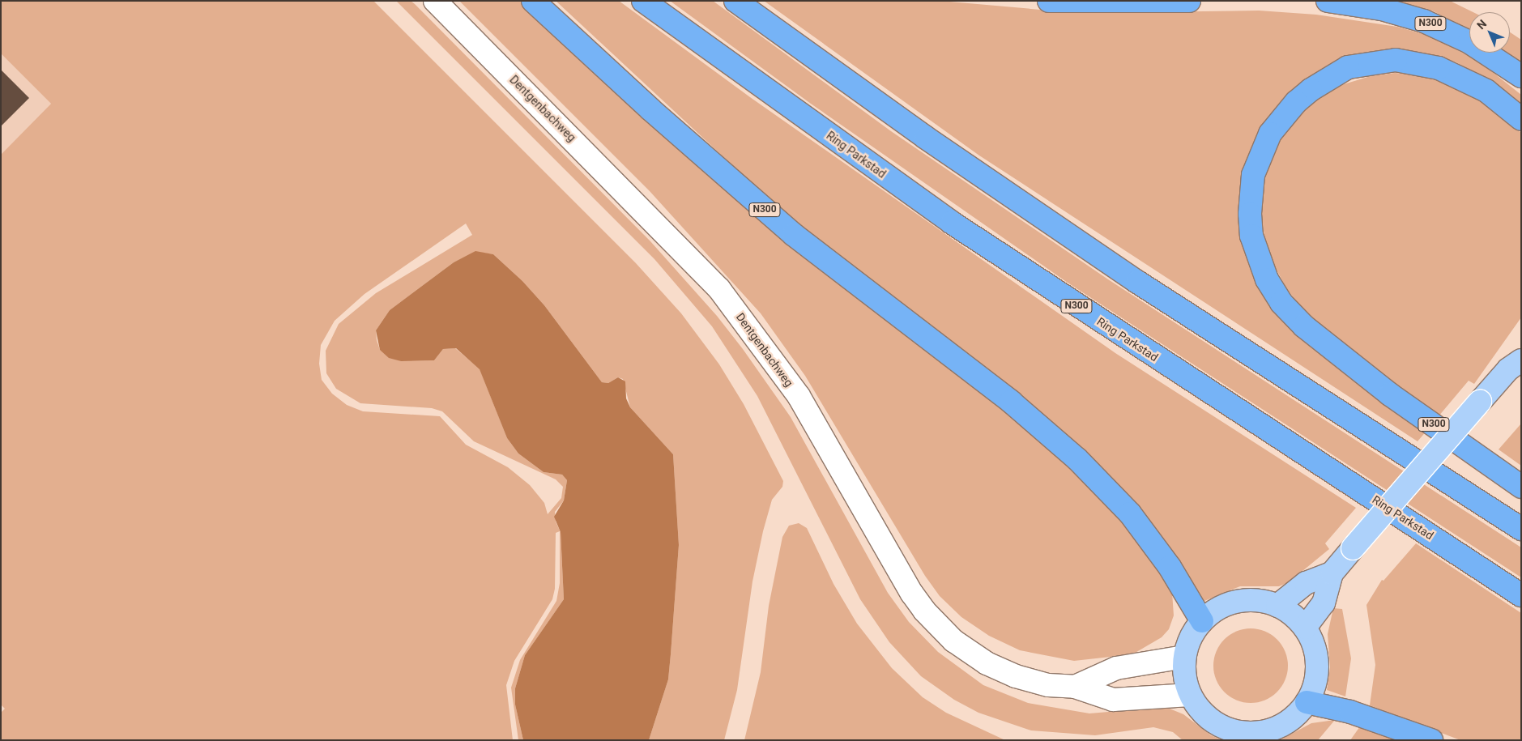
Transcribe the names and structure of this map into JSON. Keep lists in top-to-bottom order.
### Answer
{
  "streets": {
    "highway": ["N300", "Ring Parkstad"],
    "street": ["Dentgenbachweg"]
  },
  "crossings": [
    ["N300", "Dentgenbachweg"]
  ],
  "north": "top left"
}
